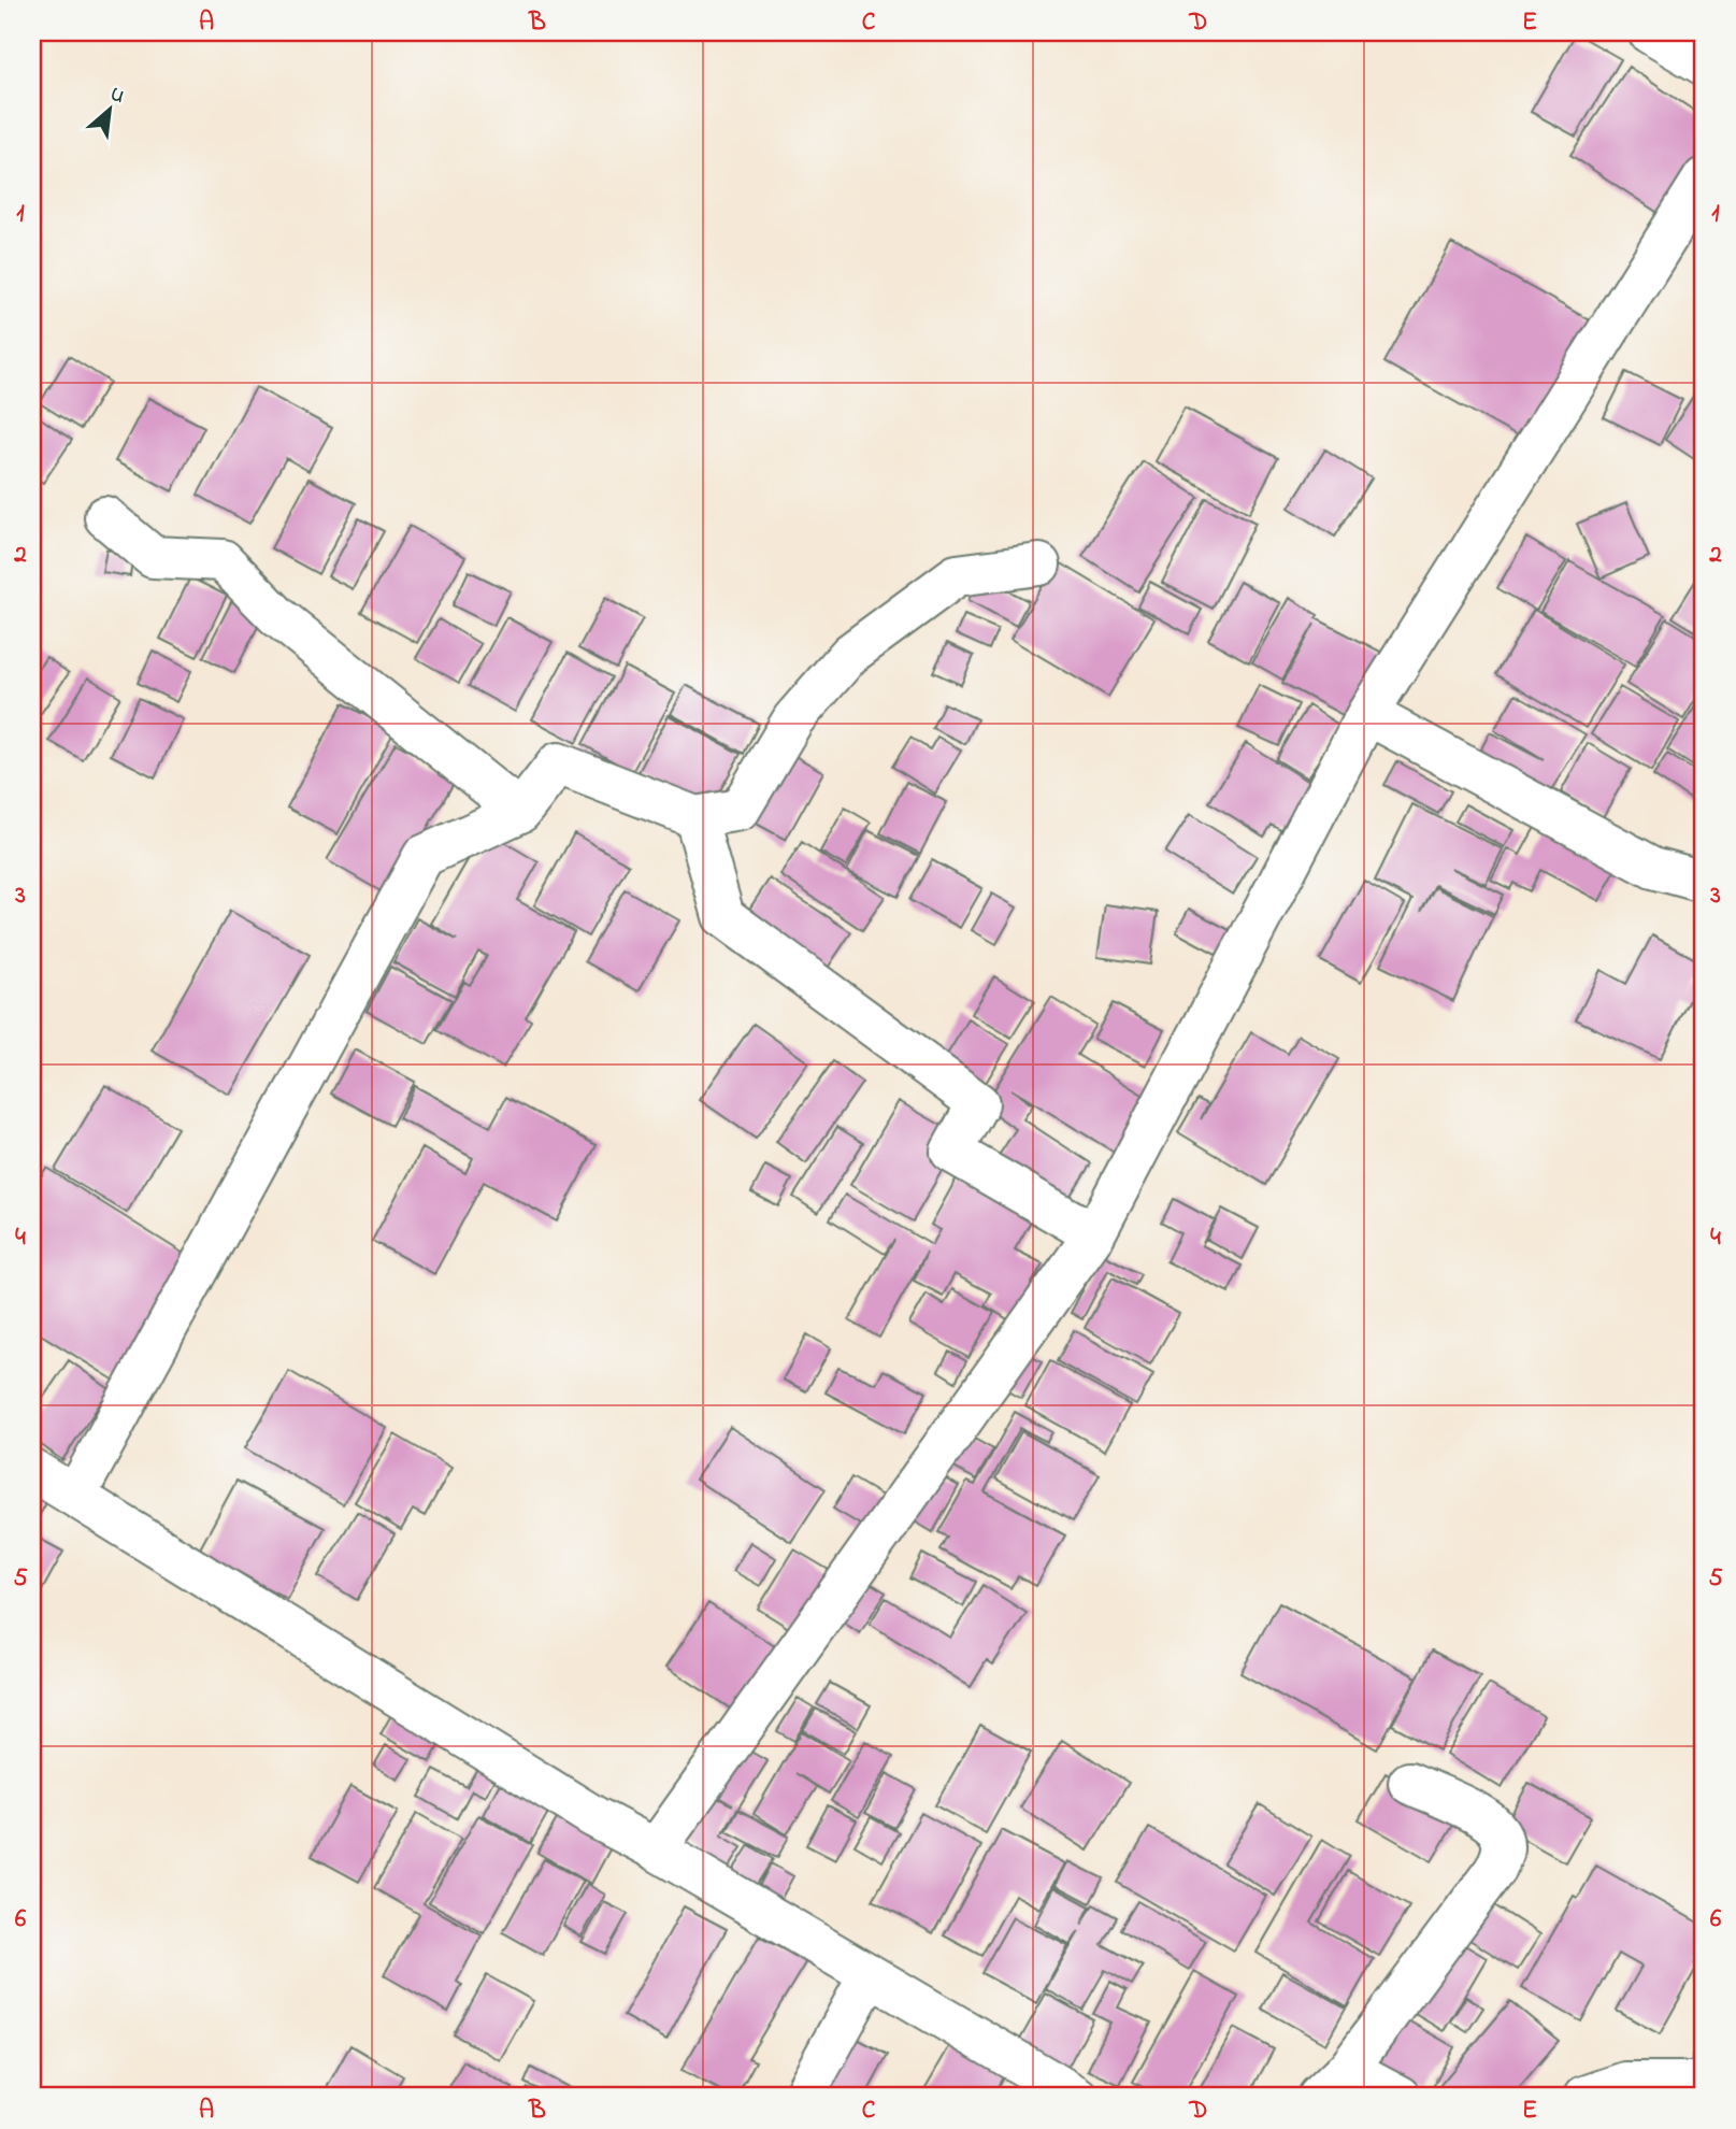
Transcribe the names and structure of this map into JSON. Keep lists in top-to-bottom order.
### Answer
{
  "north": "top right",
  "grid": {
    "columns": [
      "A",
      "B",
      "C",
      "D",
      "E"
    ],
    "rows": [
      "1",
      "2",
      "3",
      "4",
      "5",
      "6"
    ]
  }
}
